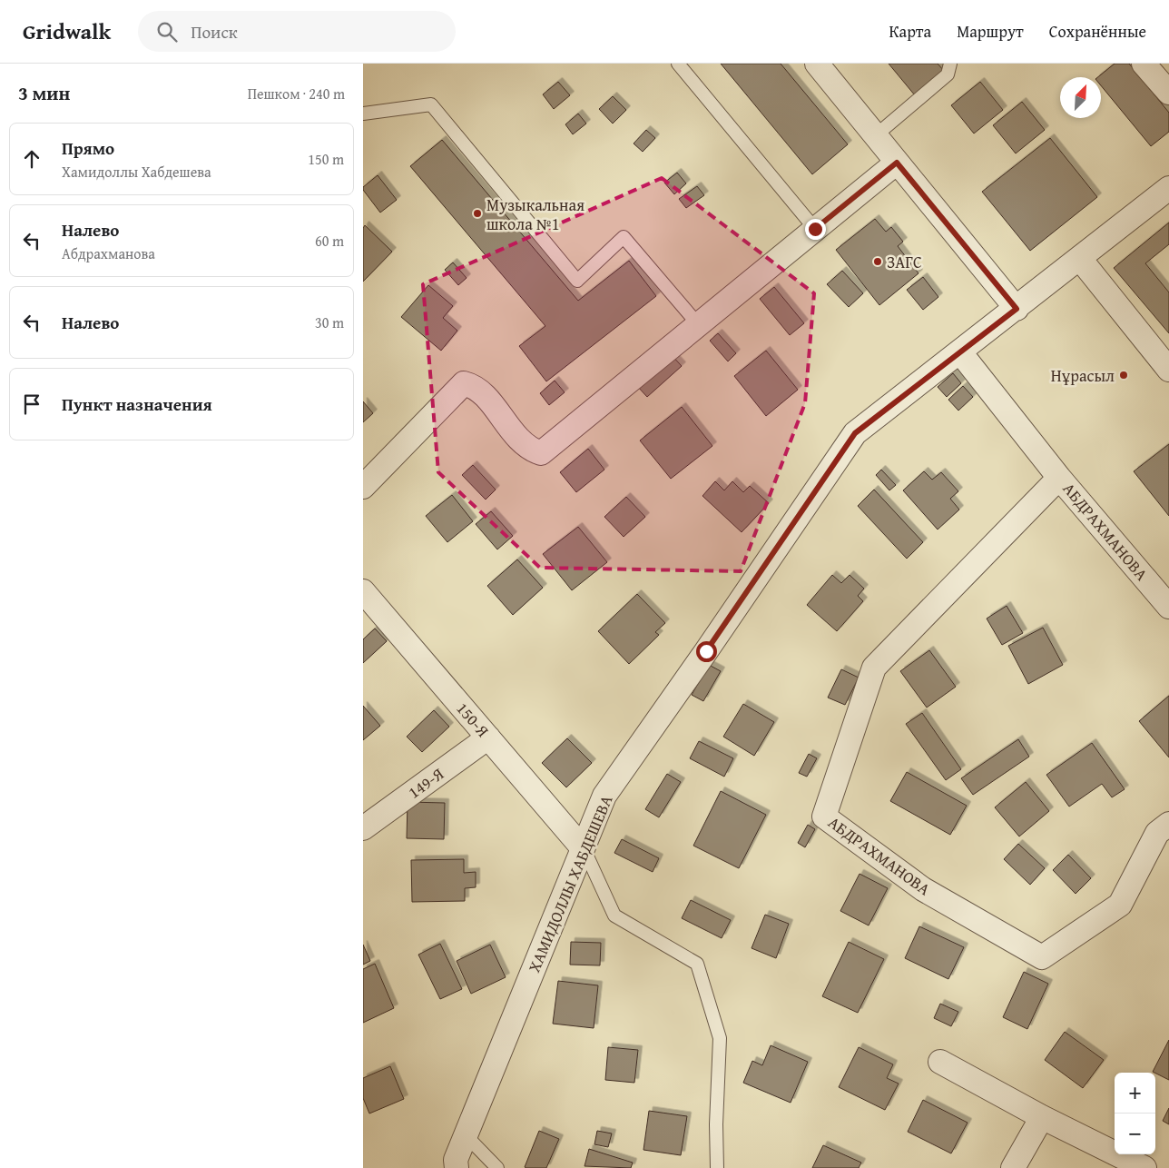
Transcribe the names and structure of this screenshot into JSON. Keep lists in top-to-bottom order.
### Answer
{
  "streets": {
    "street": [
      "АБДРАХМАНОВА",
      "150-Я",
      "149-Я",
      "ХАМИДОЛЛЫ ХАБДЕШЕВА"
    ]
  },
  "crossings": [
    ["АБДРАХМАНОВА", "ХАМИДОЛЛЫ ХАБДЕШЕВА"],
    ["150-Я", "149-Я"],
    ["150-Я", "ХАМИДОЛЛЫ ХАБДЕШЕВА"]
  ],
  "places": ["Музыкальная школа №1", "ЗАГС", "Нұрасыл"],
  "north": "top right",
  "page": {
    "header": "Gridwalk",
    "search": "Поиск",
    "nav": ["Карта", "Маршрут", "Сохранённые"],
    "heading": ["3 мин", "Пешком · 240 m"],
    "list": [
      ["Прямо", "Хамидоллы Хабдешева", "150 m"],
      ["Налево", "Абдрахманова", "60 m"],
      ["Налево", "30 m"],
      "Пункт назначения"
    ],
    "map_buttons": ["+", "−"]
  }
}
